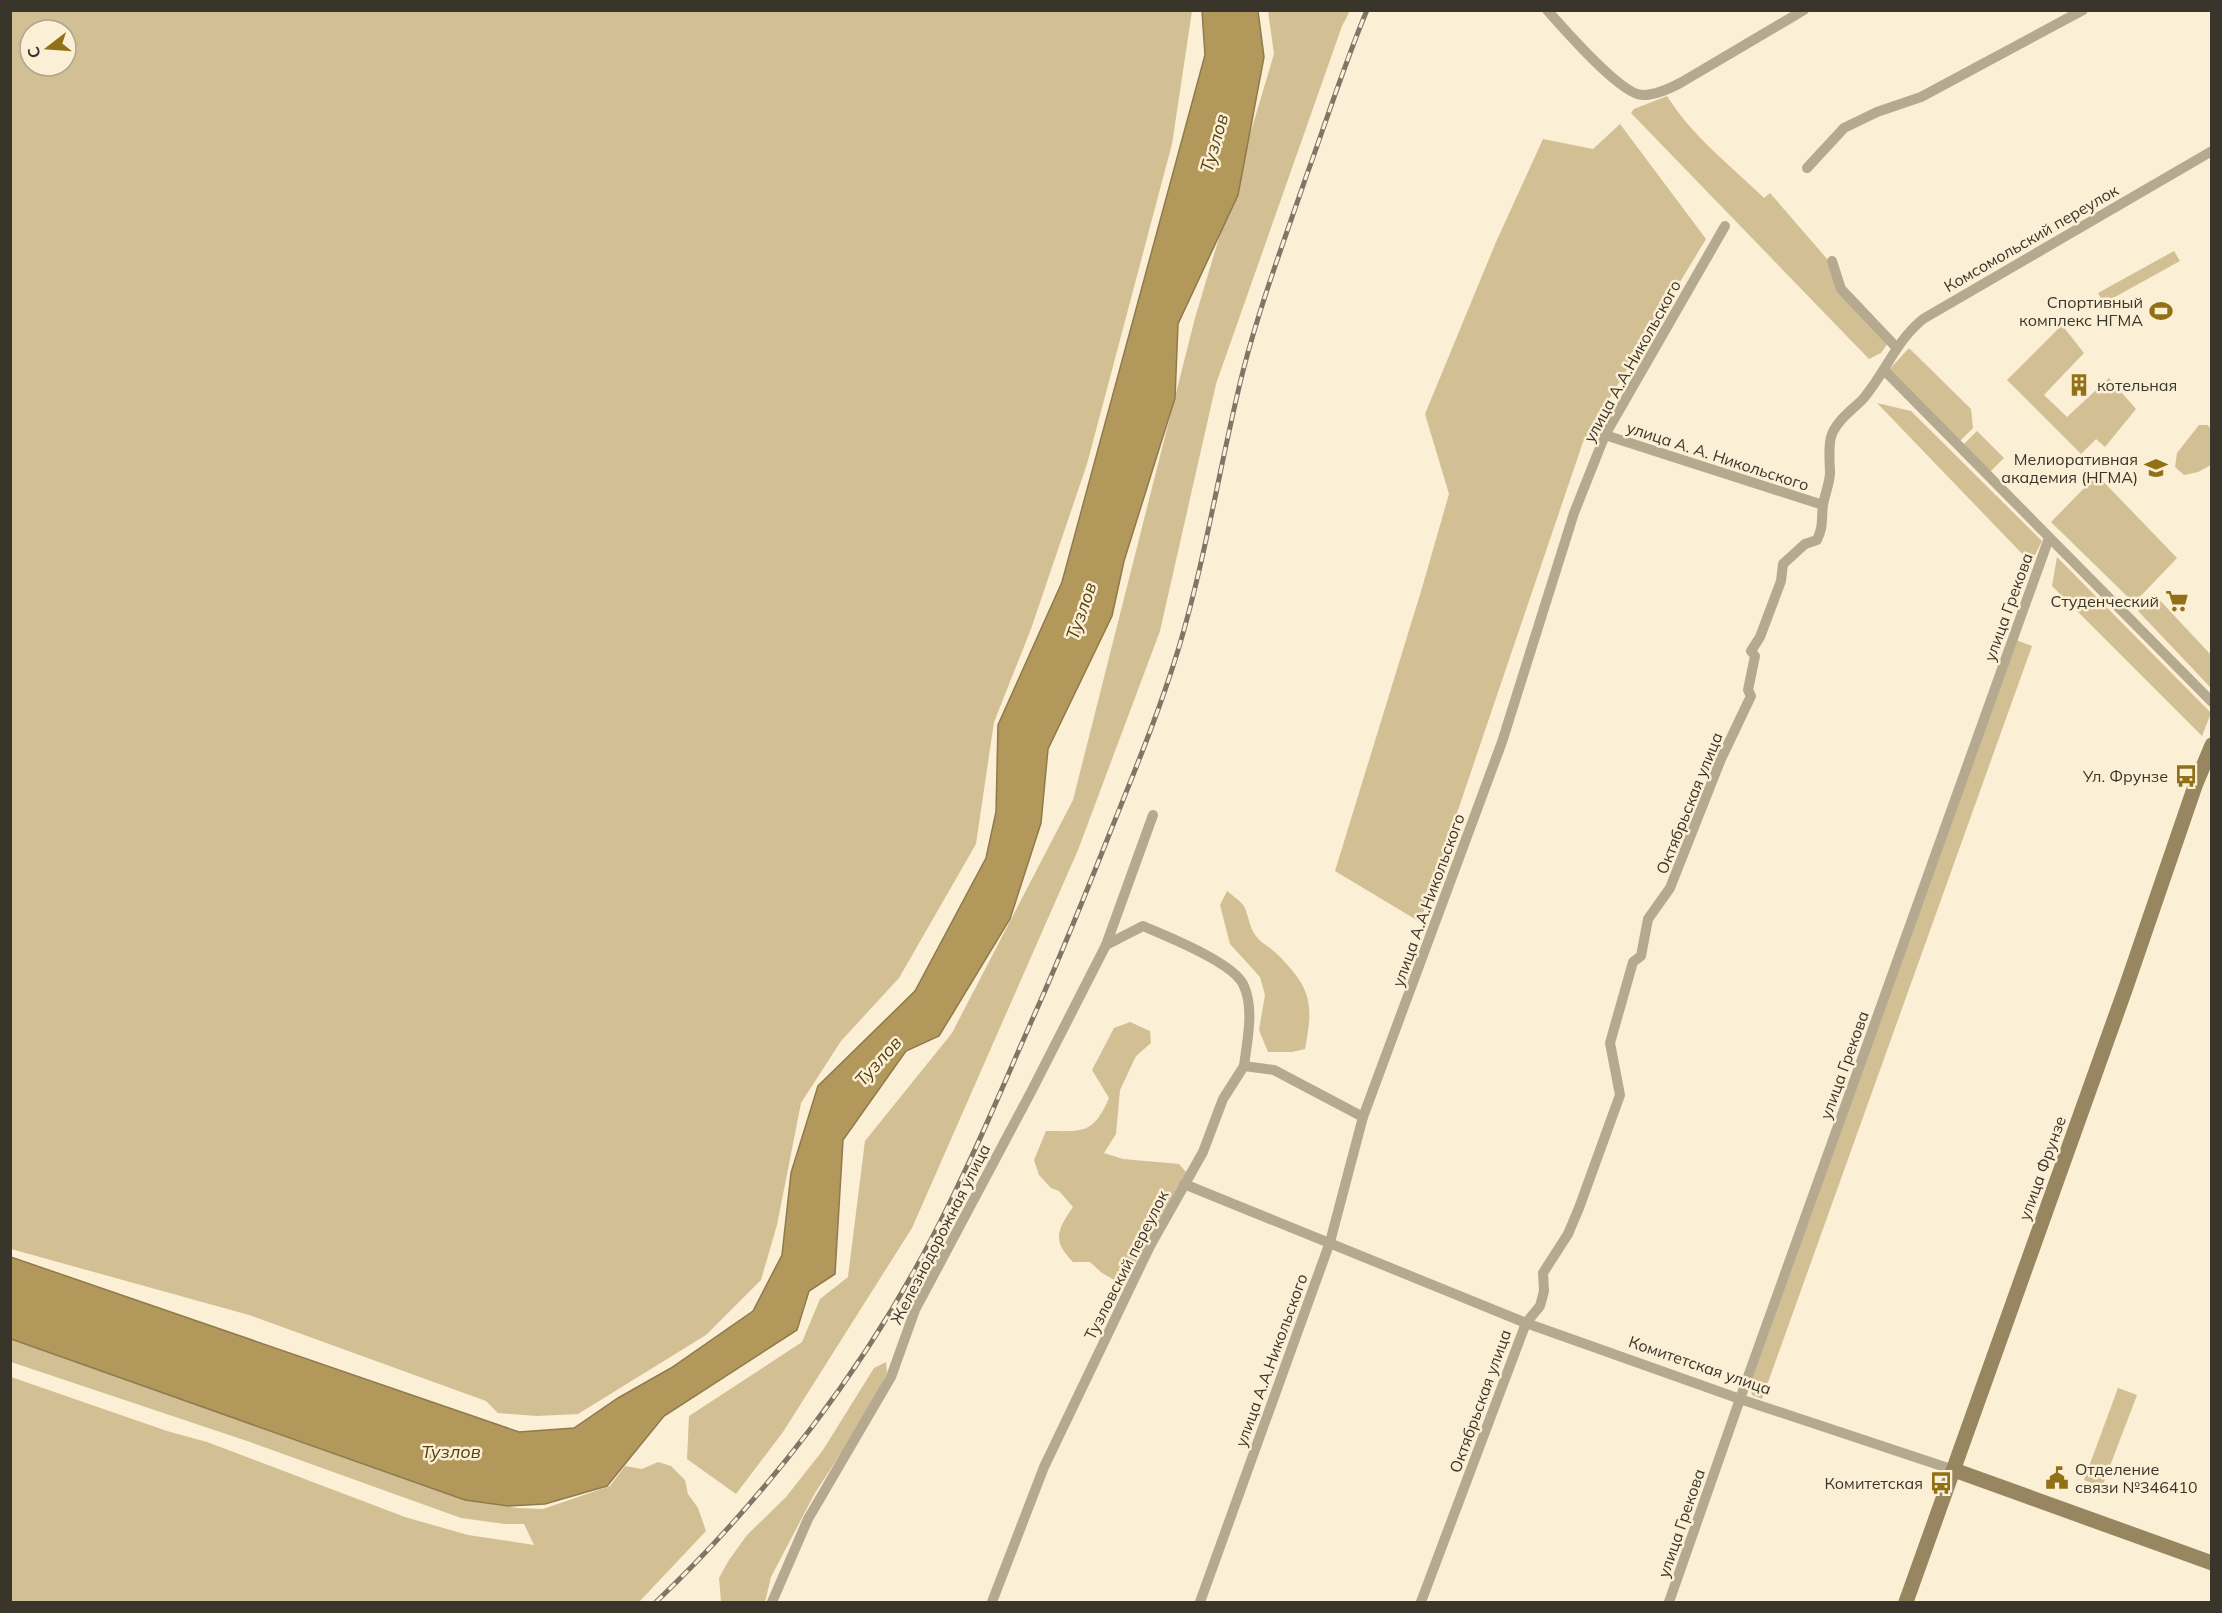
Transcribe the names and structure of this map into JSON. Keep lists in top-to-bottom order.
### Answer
{
  "streets": {
    "street": [
      "Комсомольский переулок",
      "улица А.А.Никольского",
      "улица А. А. Никольского",
      "улица Грекова",
      "Октябрьская улица",
      "улица Фрунзе",
      "Железнодорожная улица",
      "Тузловский переулок",
      "Комитетская улица"
    ]
  },
  "crossings": [
    ["Комсомольский переулок", "Октябрьская улица"],
    ["улица А.А.Никольского", "улица А. А. Никольского"],
    ["улица А.А.Никольского", "Комитетская улица"],
    ["улица А. А. Никольского", "Октябрьская улица"],
    ["улица Грекова", "Комитетская улица"],
    ["Октябрьская улица", "Комитетская улица"],
    ["улица Фрунзе", "Комитетская улица"],
    ["Тузловский переулок", "Комитетская улица"]
  ],
  "water": ["Тузлов"],
  "places": {
    "sports": ["Спортивный комплекс НГМА"],
    "building": ["котельная"],
    "school or university": ["Мелиоративная академия (НГМА)"],
    "supermarket": ["Студенческий"],
    "bus stop": ["Ул. Фрунзе", "Комитетская"],
    "public building": ["Отделение связи №346410"]
  },
  "north": "left"
}
